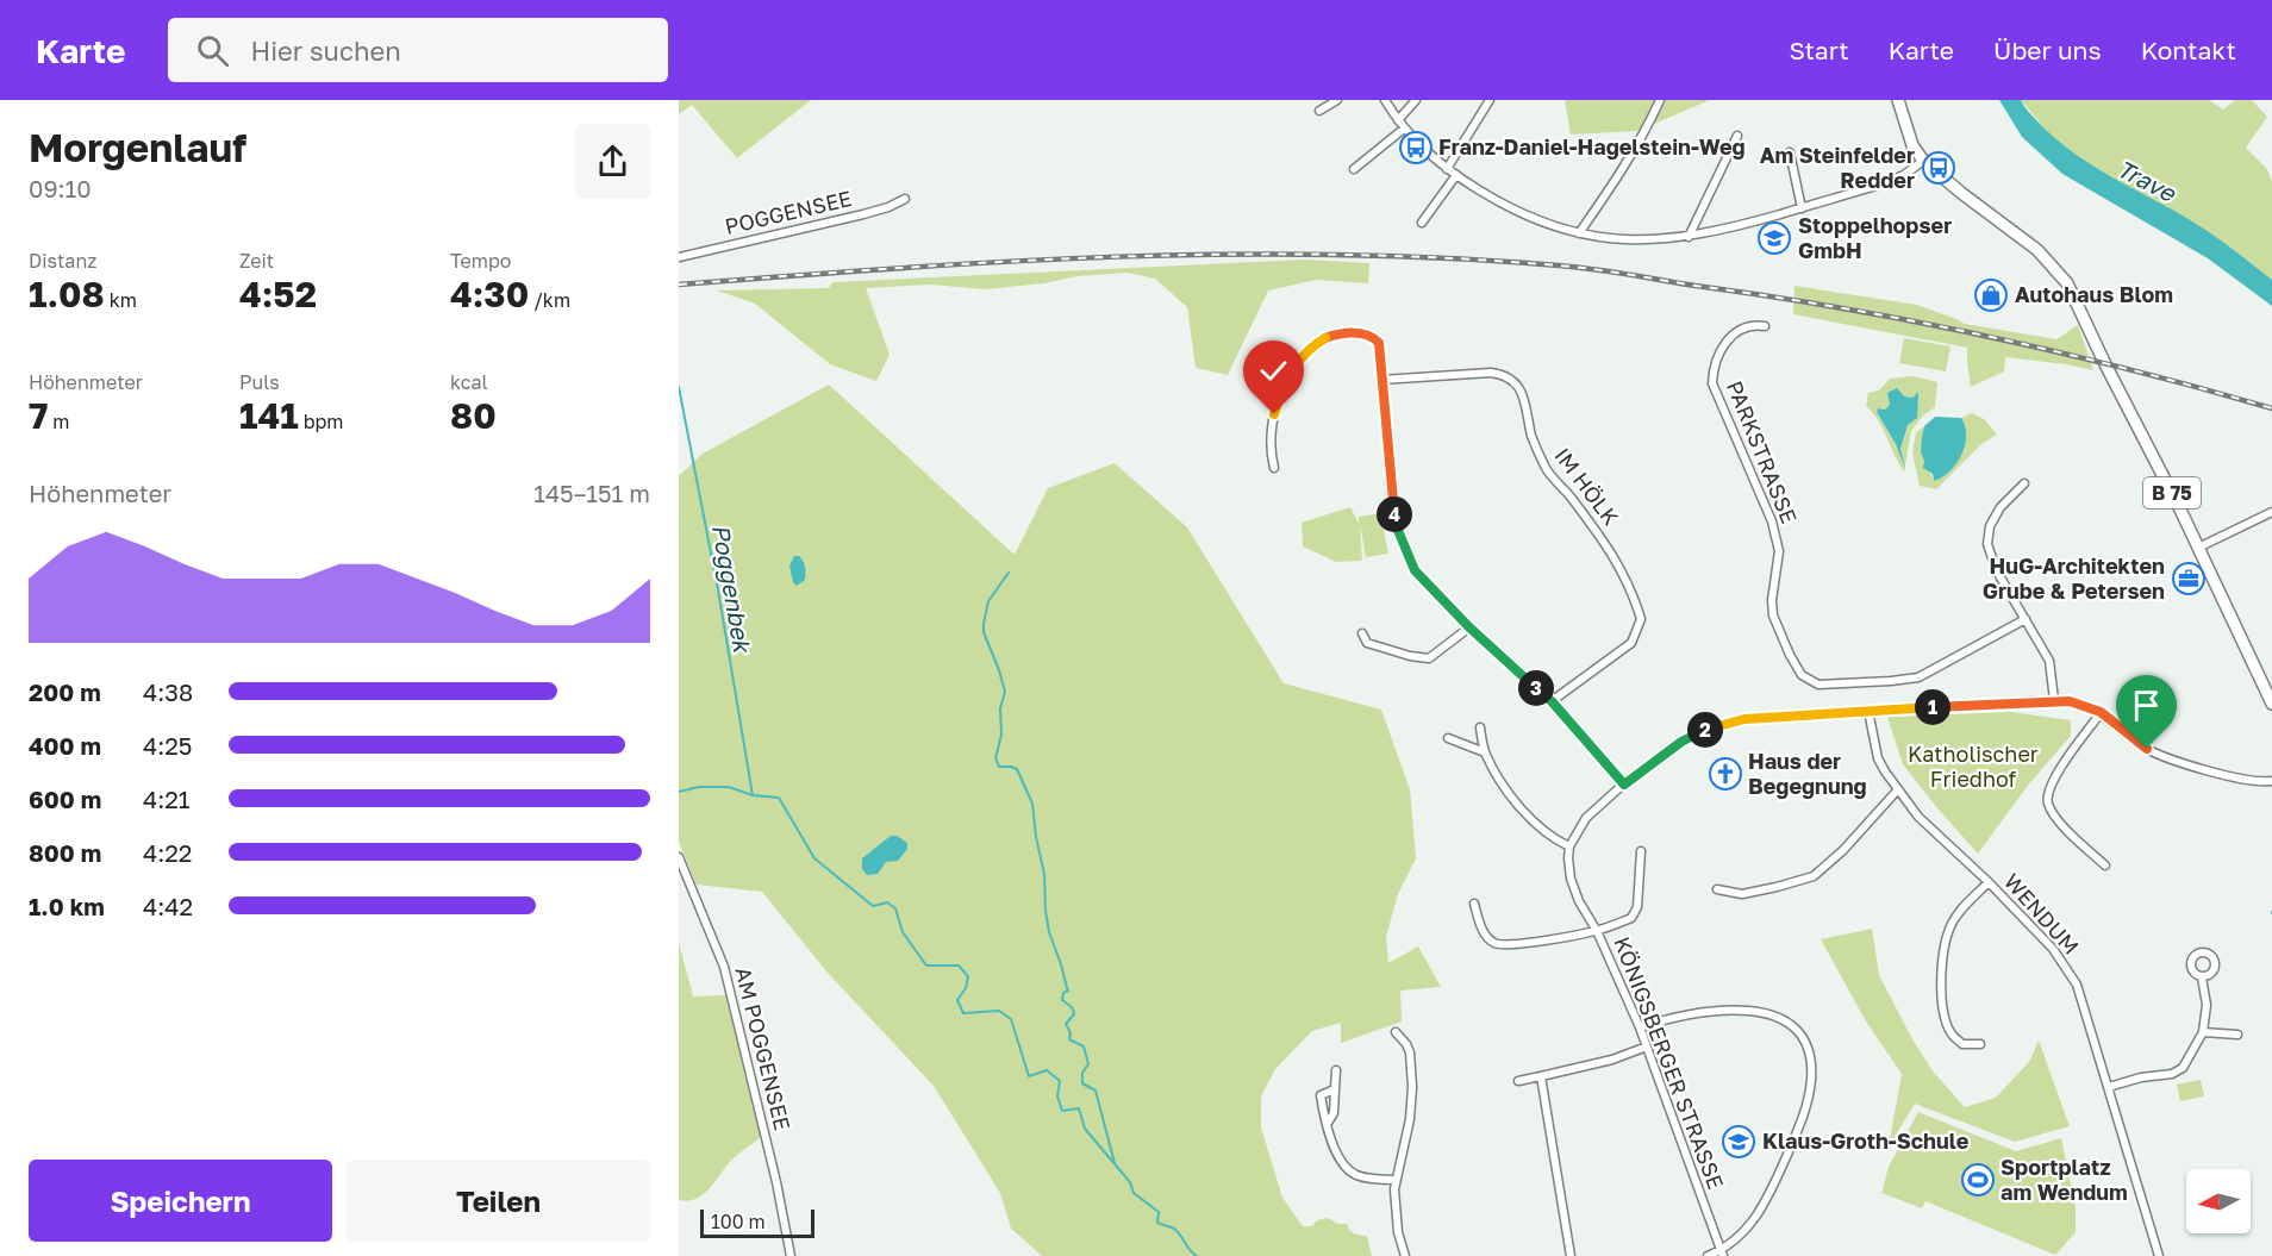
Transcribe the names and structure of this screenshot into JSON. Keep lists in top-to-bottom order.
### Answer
{
  "streets": {
    "main road": ["B 75"],
    "street": [
      "POGGENSEE",
      "PARKSTRASSE",
      "IM HÖLK",
      "WENDUM",
      "AM POGGENSEE",
      "KÖNIGSBERGER STRASSE"
    ]
  },
  "water": ["Trave", "Poggenbek"],
  "parks": ["Katholischer Friedhof"],
  "places": {
    "bus stop": ["Franz-Daniel-Hagelstein-Weg", "Am Steinfelder Redder"],
    "school or university": ["Stoppelhopser GmbH", "Klaus-Groth-Schule"],
    "shop": ["Autohaus Blom"],
    "office": ["HuG-Architekten Grube & Petersen"],
    "church": ["Haus der Begegnung"],
    "sports": ["Sportplatz am Wendum"]
  },
  "scale_bar": "100 m",
  "north": "left",
  "page": {
    "header": "Karte",
    "search": "Hier suchen",
    "nav": [
      "Start",
      "Karte",
      "Über uns",
      "Kontakt"
    ],
    "heading": ["Morgenlauf", "09:10"],
    "stats": [
      ["Distanz", "1.08 km"],
      ["Zeit", "4:52"],
      ["Tempo", "4:30 /km"],
      ["Höhenmeter", "7 m"],
      ["Puls", "141 bpm"],
      ["kcal", "80"]
    ],
    "chart": ["Höhenmeter", "145–151 m"],
    "pins": [
      "4",
      "3",
      "1",
      "2"
    ],
    "list": [
      {
        "name": "200 m",
        "note": "4:38"
      },
      {
        "name": "400 m",
        "note": "4:25"
      },
      {
        "name": "600 m",
        "note": "4:21"
      },
      {
        "name": "800 m",
        "note": "4:22"
      },
      {
        "name": "1.0 km",
        "note": "4:42"
      }
    ],
    "buttons": ["Speichern", "Teilen"],
    "scale": "100 m"
  }
}
